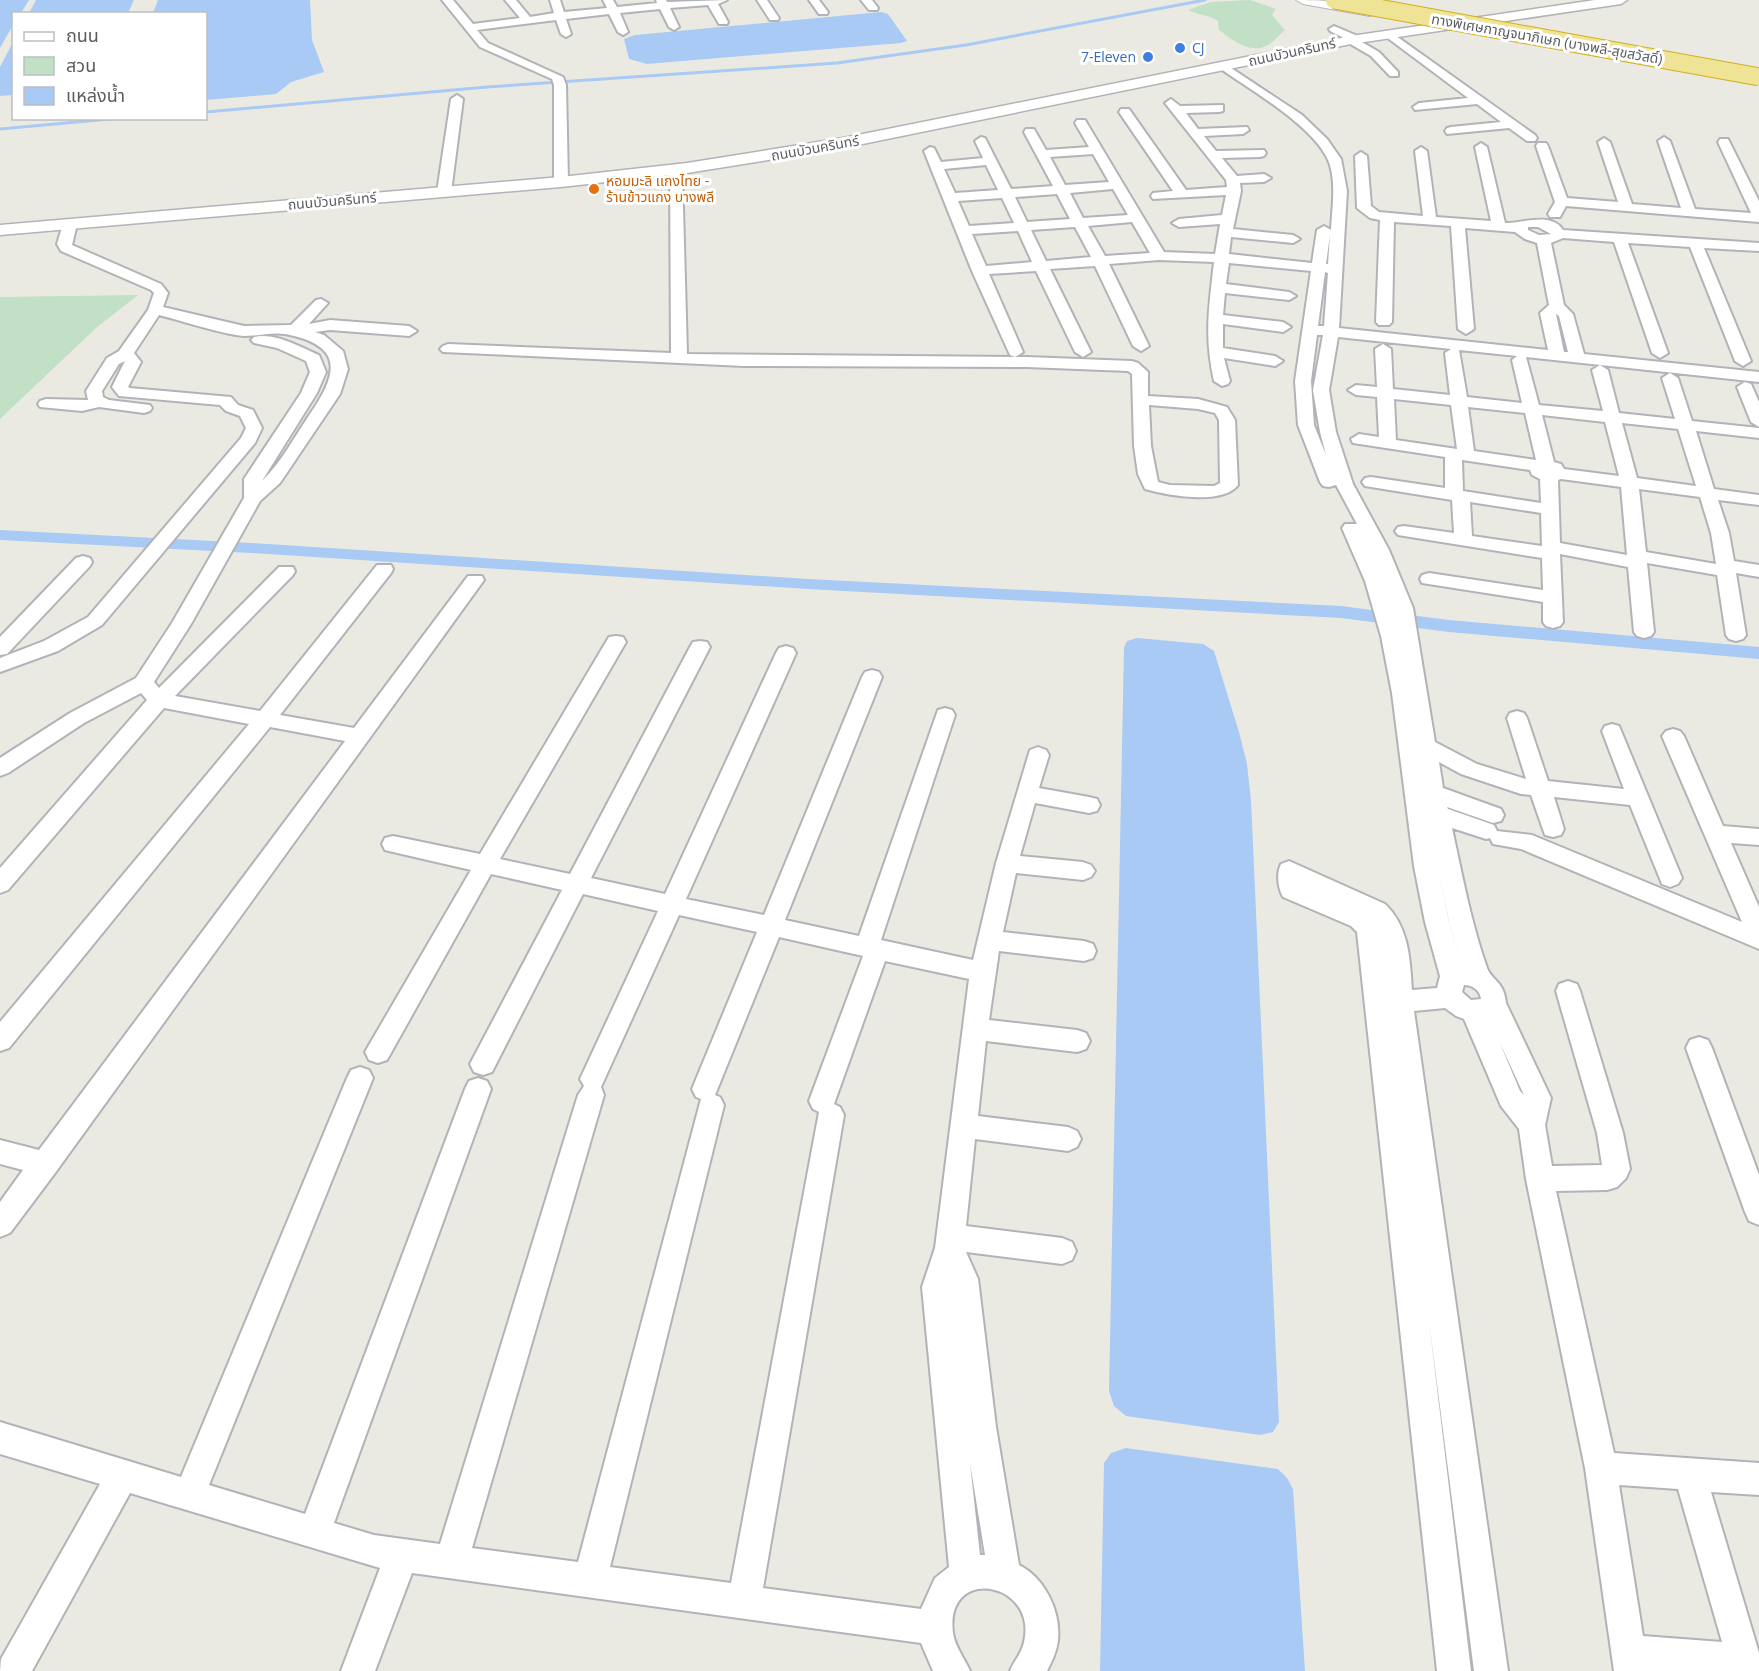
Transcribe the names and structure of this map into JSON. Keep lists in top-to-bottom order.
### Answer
{
  "streets": {
    "highway": ["ทางพิเศษกาญจนาภิเษก (บางพลี-สุขสวัสดิ์)"],
    "street": ["ถนนบัวนครินทร์"]
  },
  "places": ["CJ", "7-Eleven", "หอมมะลิ เเกงไทย - ร้านข้าวแกง บางพลี"],
  "legend": ["ถนน", "สวน", "แหล่งน้ำ"]
}
